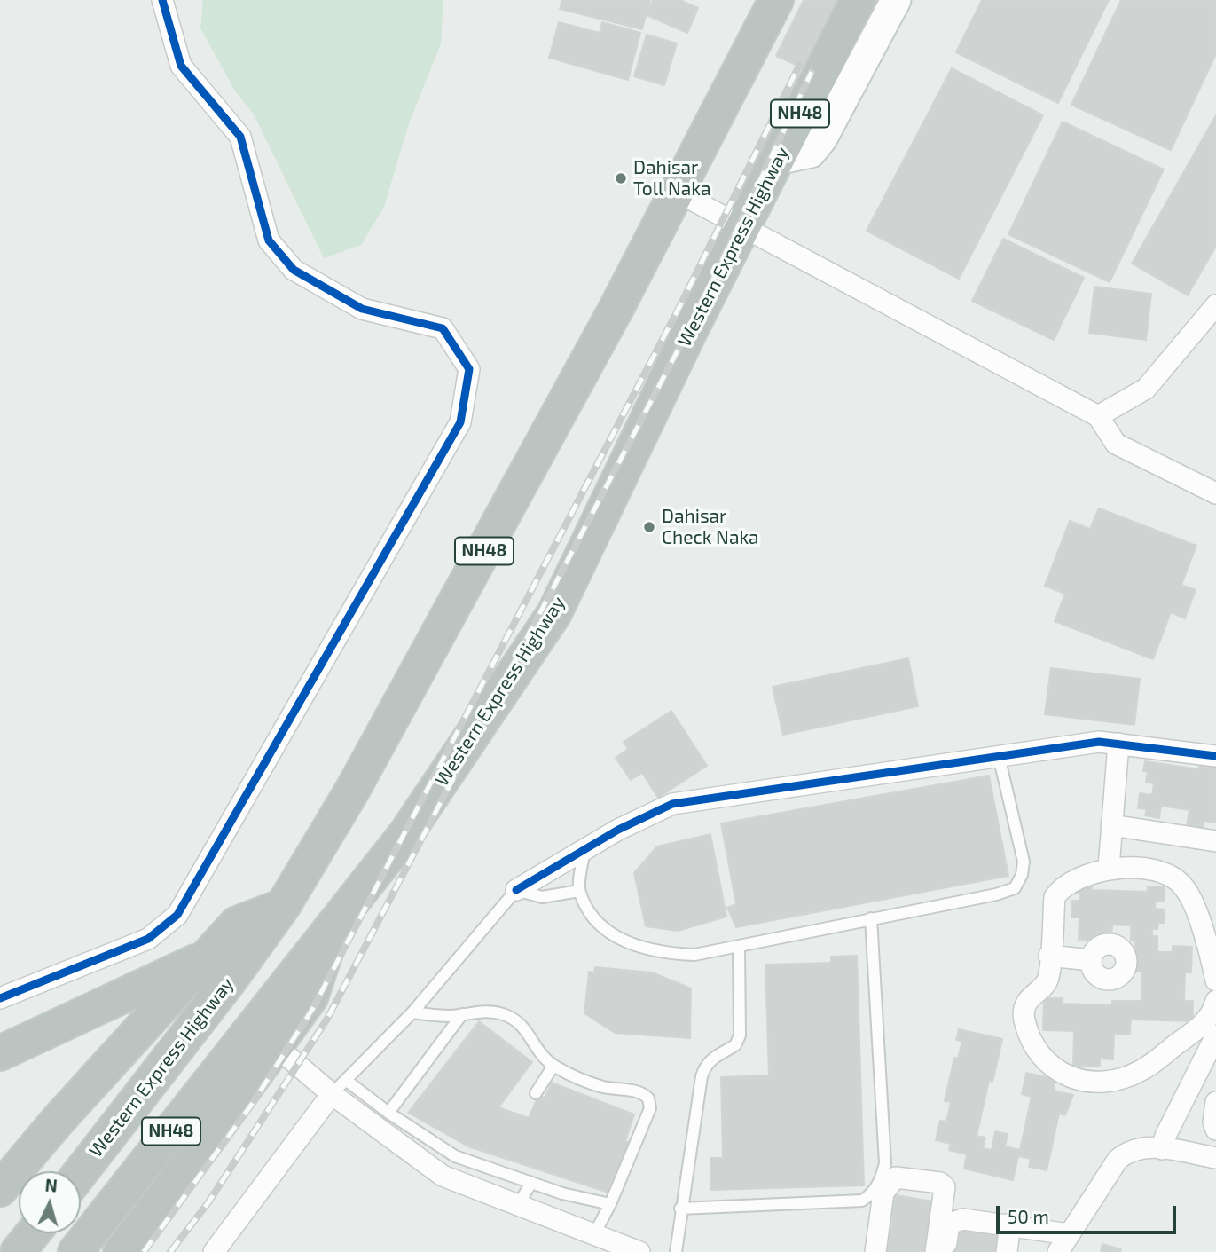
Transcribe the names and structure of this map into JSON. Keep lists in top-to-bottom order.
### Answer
{
  "streets": {
    "highway": ["NH48", "Western Express Highway"]
  },
  "places": ["Dahisar Toll Naka", "Dahisar Check Naka"],
  "scale_bar": "50 m",
  "north": "top"
}
